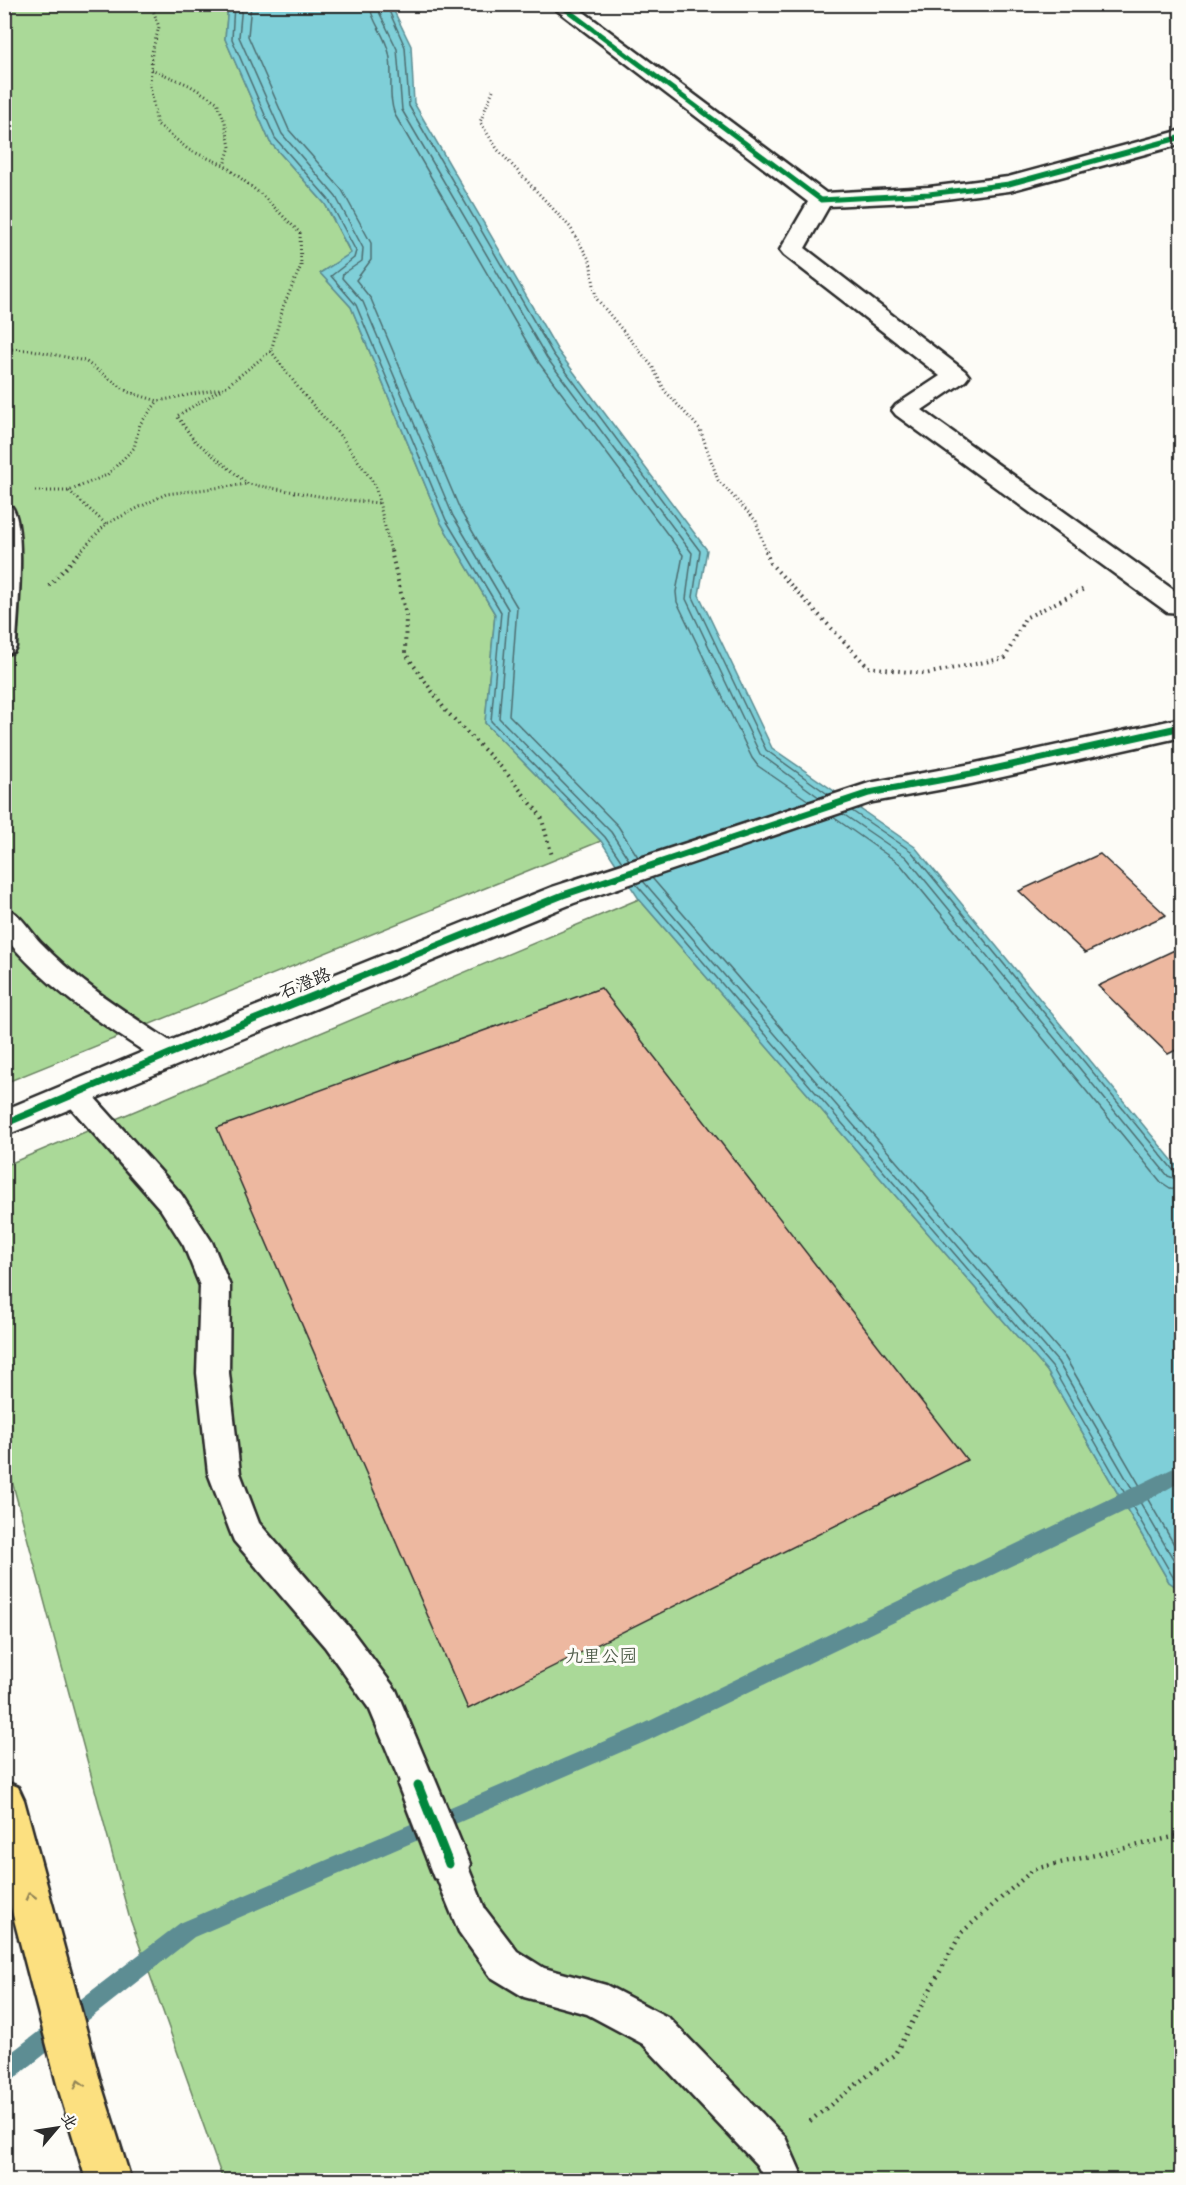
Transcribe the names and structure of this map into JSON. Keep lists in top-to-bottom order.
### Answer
{
  "streets": {
    "street": ["石澄路"]
  },
  "parks": ["九里公园"],
  "north": "top right"
}
